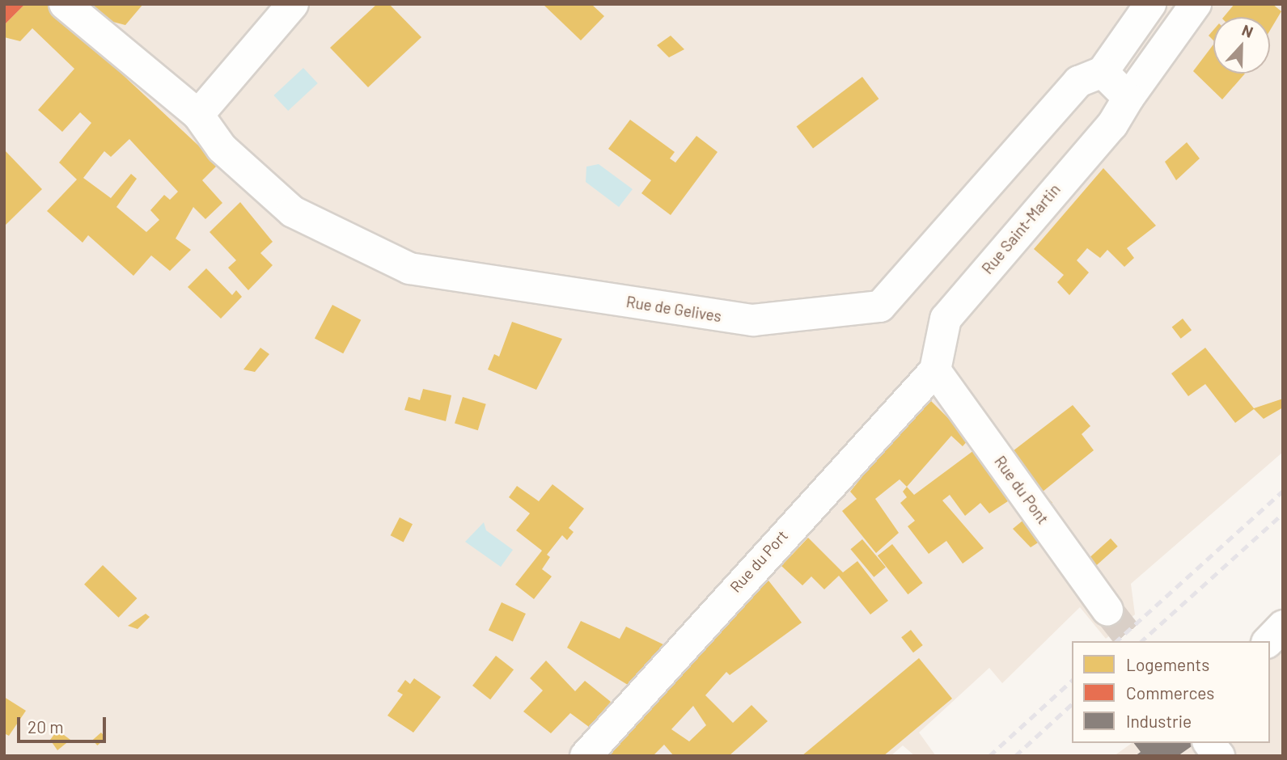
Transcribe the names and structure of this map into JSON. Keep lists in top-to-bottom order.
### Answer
{
  "streets": {
    "street": [
      "Rue Saint-Martin",
      "Rue de Gelives",
      "Rue du Pont",
      "Rue du Port"
    ]
  },
  "crossings": [
    ["Rue Saint-Martin", "Rue du Pont"],
    ["Rue Saint-Martin", "Rue du Port"],
    ["Rue du Pont", "Rue du Port"]
  ],
  "legend": ["Logements", "Commerces", "Industrie"],
  "scale_bar": "20 m",
  "north": "top"
}
